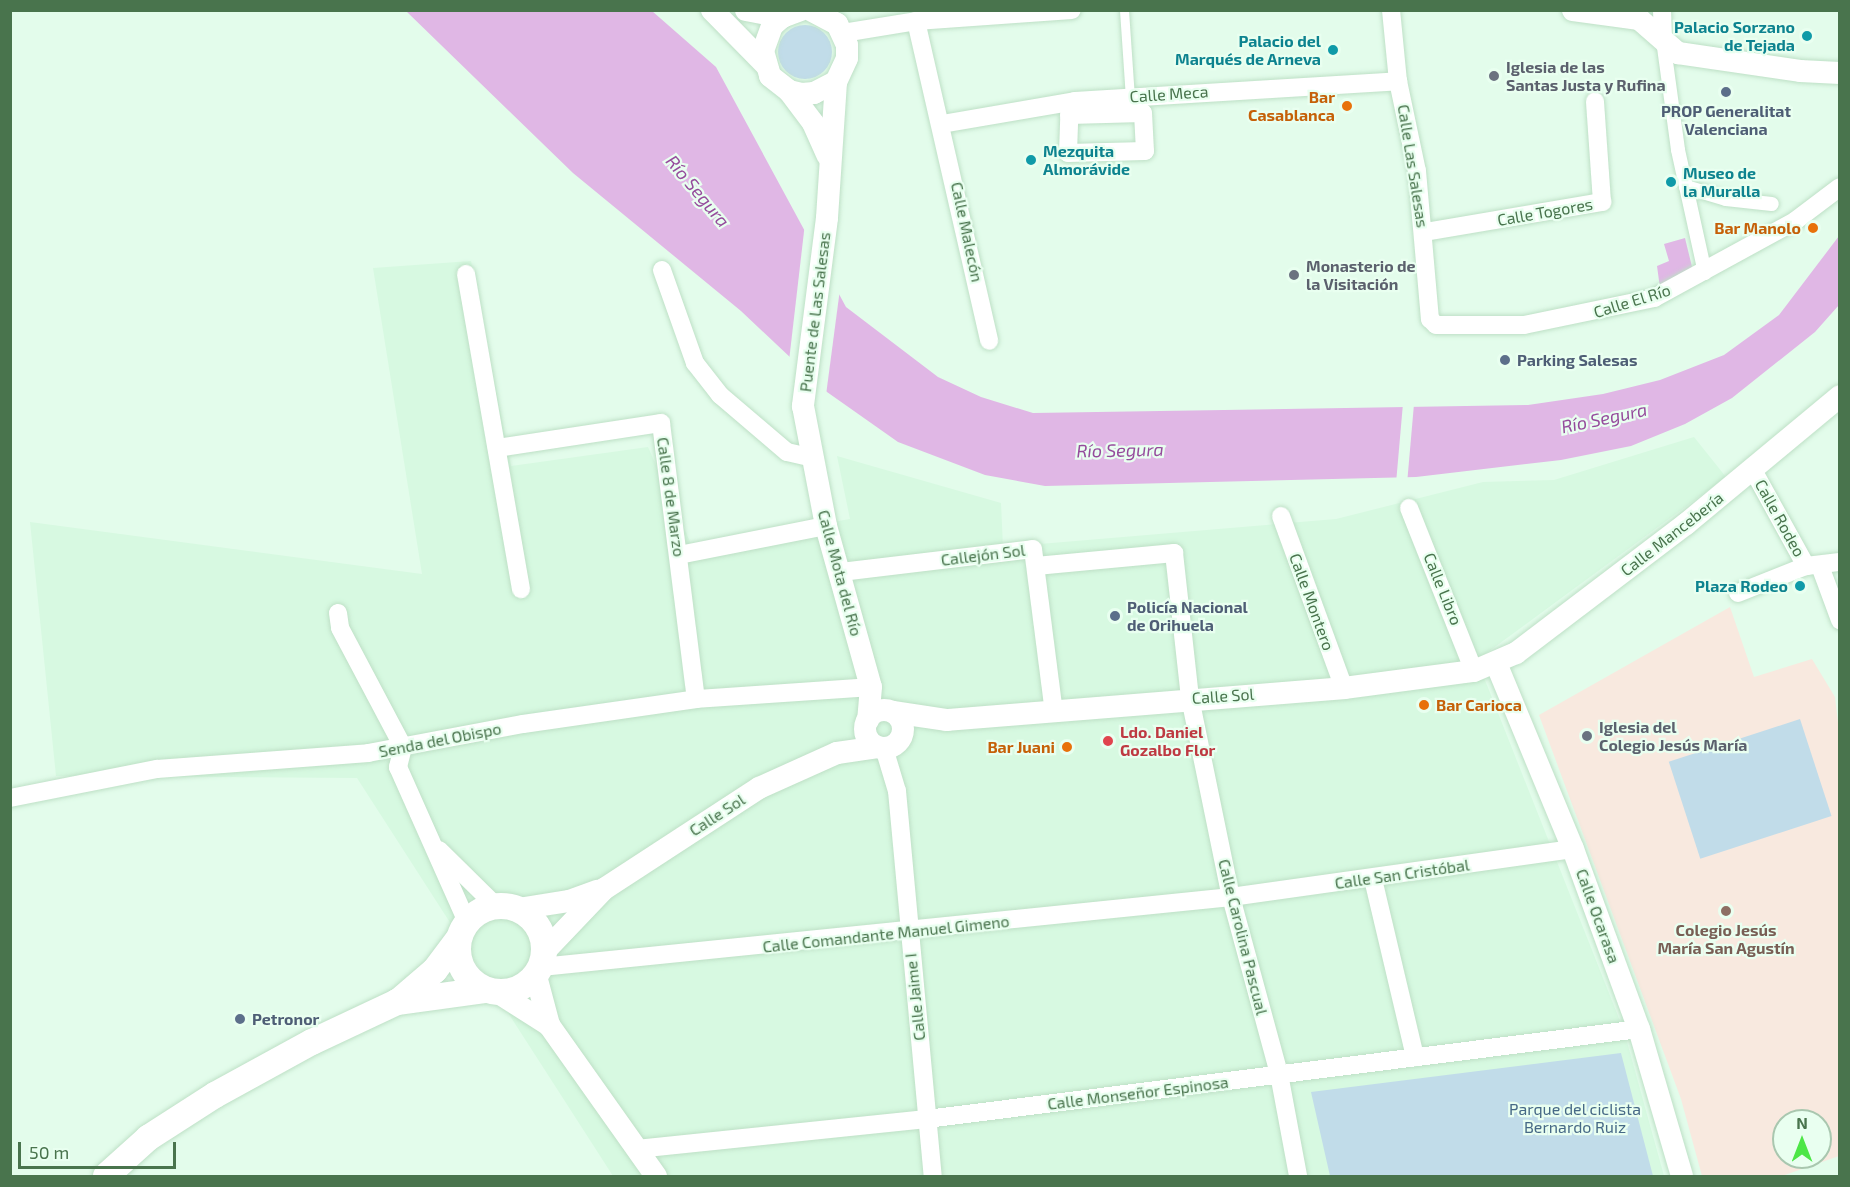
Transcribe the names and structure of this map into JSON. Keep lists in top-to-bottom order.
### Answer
{
  "streets": {
    "street": [
      "Calle Meca",
      "Calle Las Salesas",
      "Calle Togores",
      "Calle Malecón",
      "Calle El Río",
      "Puente de Las Salesas",
      "Calle 8 de Marzo",
      "Calle Rodeo",
      "Calle Mancebería",
      "Callejón Sol",
      "Calle Mota del Río",
      "Calle Libro",
      "Calle Montero",
      "Calle Sol",
      "Senda del Obispo",
      "Calle San Cristóbal",
      "Calle Ocarasa",
      "Calle Comandante Manuel Gimeno",
      "Calle Carolina Pascual",
      "Calle Jaime I",
      "Calle Monseñor Espinosa"
    ]
  },
  "crossings": [
    ["Calle Meca", "Calle Las Salesas"],
    ["Calle Meca", "Calle Malecón"],
    ["Calle Las Salesas", "Calle Togores"],
    ["Calle Las Salesas", "Calle El Río"],
    ["Puente de Las Salesas", "Calle Mota del Río"],
    ["Calle 8 de Marzo", "Senda del Obispo"],
    ["Calle Rodeo", "Calle Mancebería"],
    ["Calle Mancebería", "Calle Sol"],
    ["Calle Mancebería", "Calle Ocarasa"],
    ["Callejón Sol", "Calle Mota del Río"],
    ["Callejón Sol", "Calle Sol"],
    ["Callejón Sol", "Calle Carolina Pascual"],
    ["Calle Mota del Río", "Calle Sol"],
    ["Calle Mota del Río", "Senda del Obispo"],
    ["Calle Libro", "Calle Sol"],
    ["Calle Montero", "Calle Sol"],
    ["Calle Sol", "Calle Ocarasa"],
    ["Calle Sol", "Calle Carolina Pascual"],
    ["Calle Sol", "Calle Jaime I"],
    ["Calle San Cristóbal", "Calle Ocarasa"],
    ["Calle San Cristóbal", "Calle Comandante Manuel Gimeno"],
    ["Calle San Cristóbal", "Calle Carolina Pascual"],
    ["Calle Ocarasa", "Calle Monseñor Espinosa"],
    ["Calle Comandante Manuel Gimeno", "Calle Carolina Pascual"],
    ["Calle Comandante Manuel Gimeno", "Calle Jaime I"],
    ["Calle Carolina Pascual", "Calle Monseñor Espinosa"],
    ["Calle Jaime I", "Calle Monseñor Espinosa"]
  ],
  "water": ["Río Segura"],
  "parks": ["Parque del ciclista Bernardo Ruiz"],
  "places": [
    "Palacio Sorzano de Tejada",
    "Palacio del Marqués de Arneva",
    "Iglesia de las Santas Justa y Rufina",
    "PROP Generalitat Valenciana",
    "Bar Casablanca",
    "Mezquita Almorávide",
    "Museo de la Muralla",
    "Bar Manolo",
    "Monasterio de la Visitación",
    "Parking Salesas",
    "Plaza Rodeo",
    "Policía Nacional de Orihuela",
    "Bar Carioca",
    "Iglesia del Colegio Jesús María",
    "Ldo. Daniel Gozalbo Flor",
    "Bar Juani",
    "Colegio Jesús María San Agustín",
    "Petronor"
  ],
  "scale_bar": "50 m",
  "north": "top"
}
